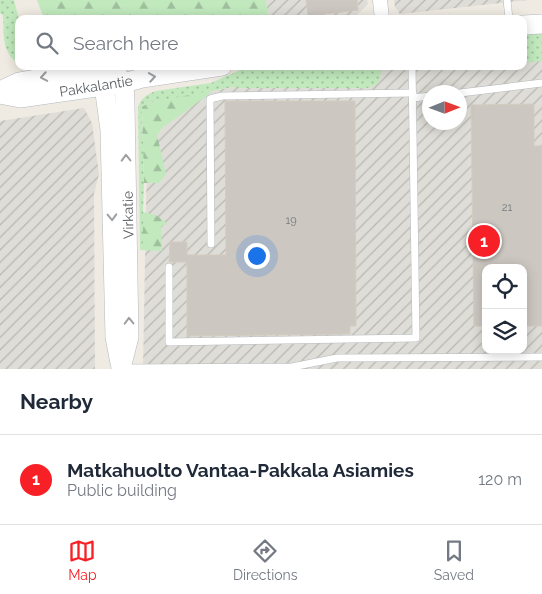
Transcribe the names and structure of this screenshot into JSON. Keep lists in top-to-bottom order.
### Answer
{
  "streets": {
    "street": ["Pakkalantie", "Virkatie"]
  },
  "crossings": [
    ["Pakkalantie", "Virkatie"]
  ],
  "house_numbers": ["21", "19"],
  "north": "right",
  "page": {
    "search": "Search here",
    "pins": "1",
    "heading": "Nearby",
    "list": [
      {
        "mark": "1",
        "name": "Matkahuolto Vantaa-Pakkala Asiamies",
        "note": "Public building",
        "value": "120 m"
      }
    ],
    "nav": ["Map", "Directions", "Saved"]
  }
}
